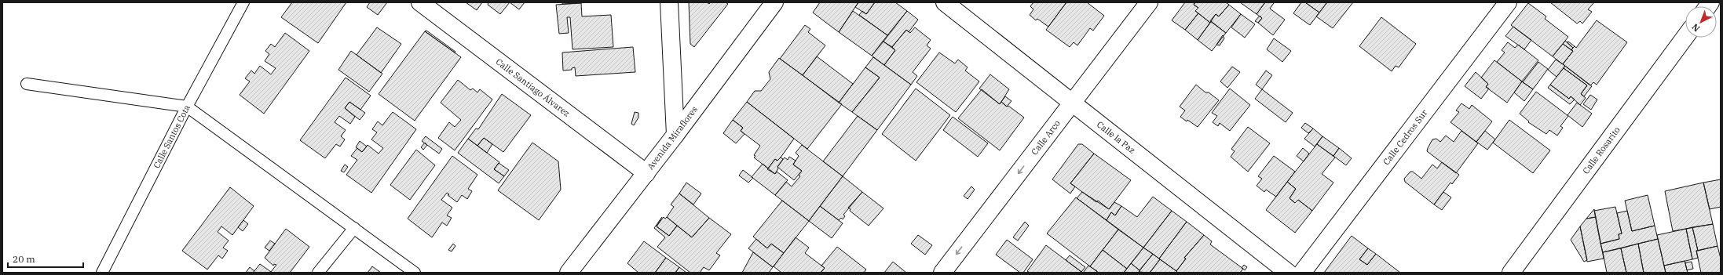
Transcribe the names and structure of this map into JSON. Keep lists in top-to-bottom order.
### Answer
{
  "streets": {
    "street": [
      "Calle Santiago Álvarez",
      "Calle la Paz",
      "Avenida Miraflores",
      "Calle Arco",
      "Calle Cedros Sur",
      "Calle Rosarito"
    ],
    "lane": ["Calle Santos Cota"]
  },
  "crossings": [
    ["Calle Santiago Álvarez", "Avenida Miraflores"],
    ["Calle la Paz", "Calle Arco"]
  ],
  "one_way": ["Calle Arco"],
  "scale_bar": "20 m",
  "north": "bottom left"
}
